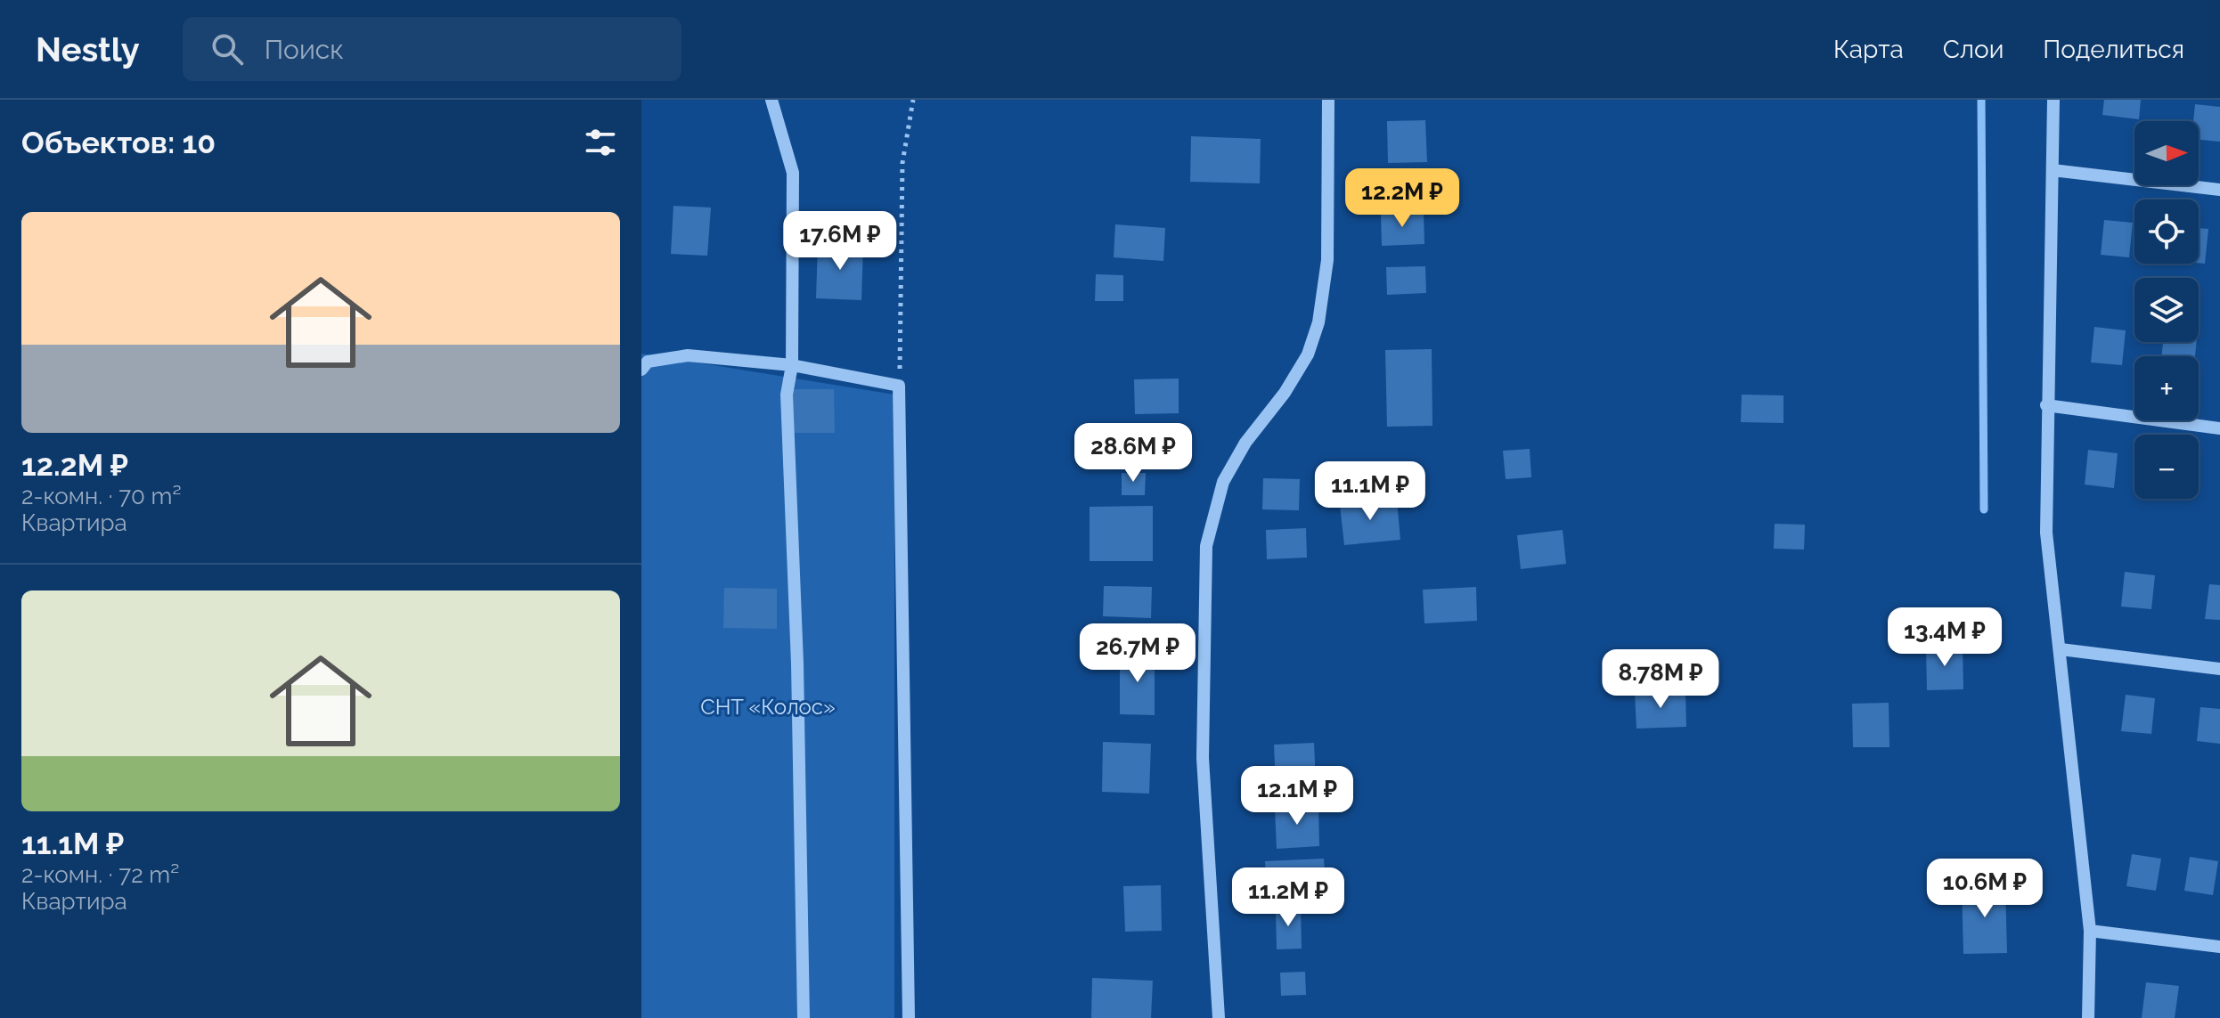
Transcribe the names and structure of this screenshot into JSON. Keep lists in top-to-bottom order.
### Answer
{
  "parks": ["СНТ «Колос»"],
  "north": "right",
  "page": {
    "header": "Nestly",
    "search": "Поиск",
    "nav": ["Карта", "Слои", "Поделиться"],
    "heading": "Объектов: 10",
    "map_buttons": ["+", "−"],
    "price": [
      "12.2M ₽",
      "17.6M ₽",
      "28.6M ₽",
      "11.1M ₽",
      "13.4M ₽",
      "26.7M ₽",
      "8.78M ₽",
      "12.1M ₽",
      "10.6M ₽",
      "11.2M ₽"
    ],
    "list": [
      {
        "name": "12.2M ₽",
        "note": "2-комн. · 70 m² · Квартира"
      },
      {
        "name": "11.1M ₽",
        "note": "2-комн. · 72 m² · Квартира"
      }
    ]
  }
}
